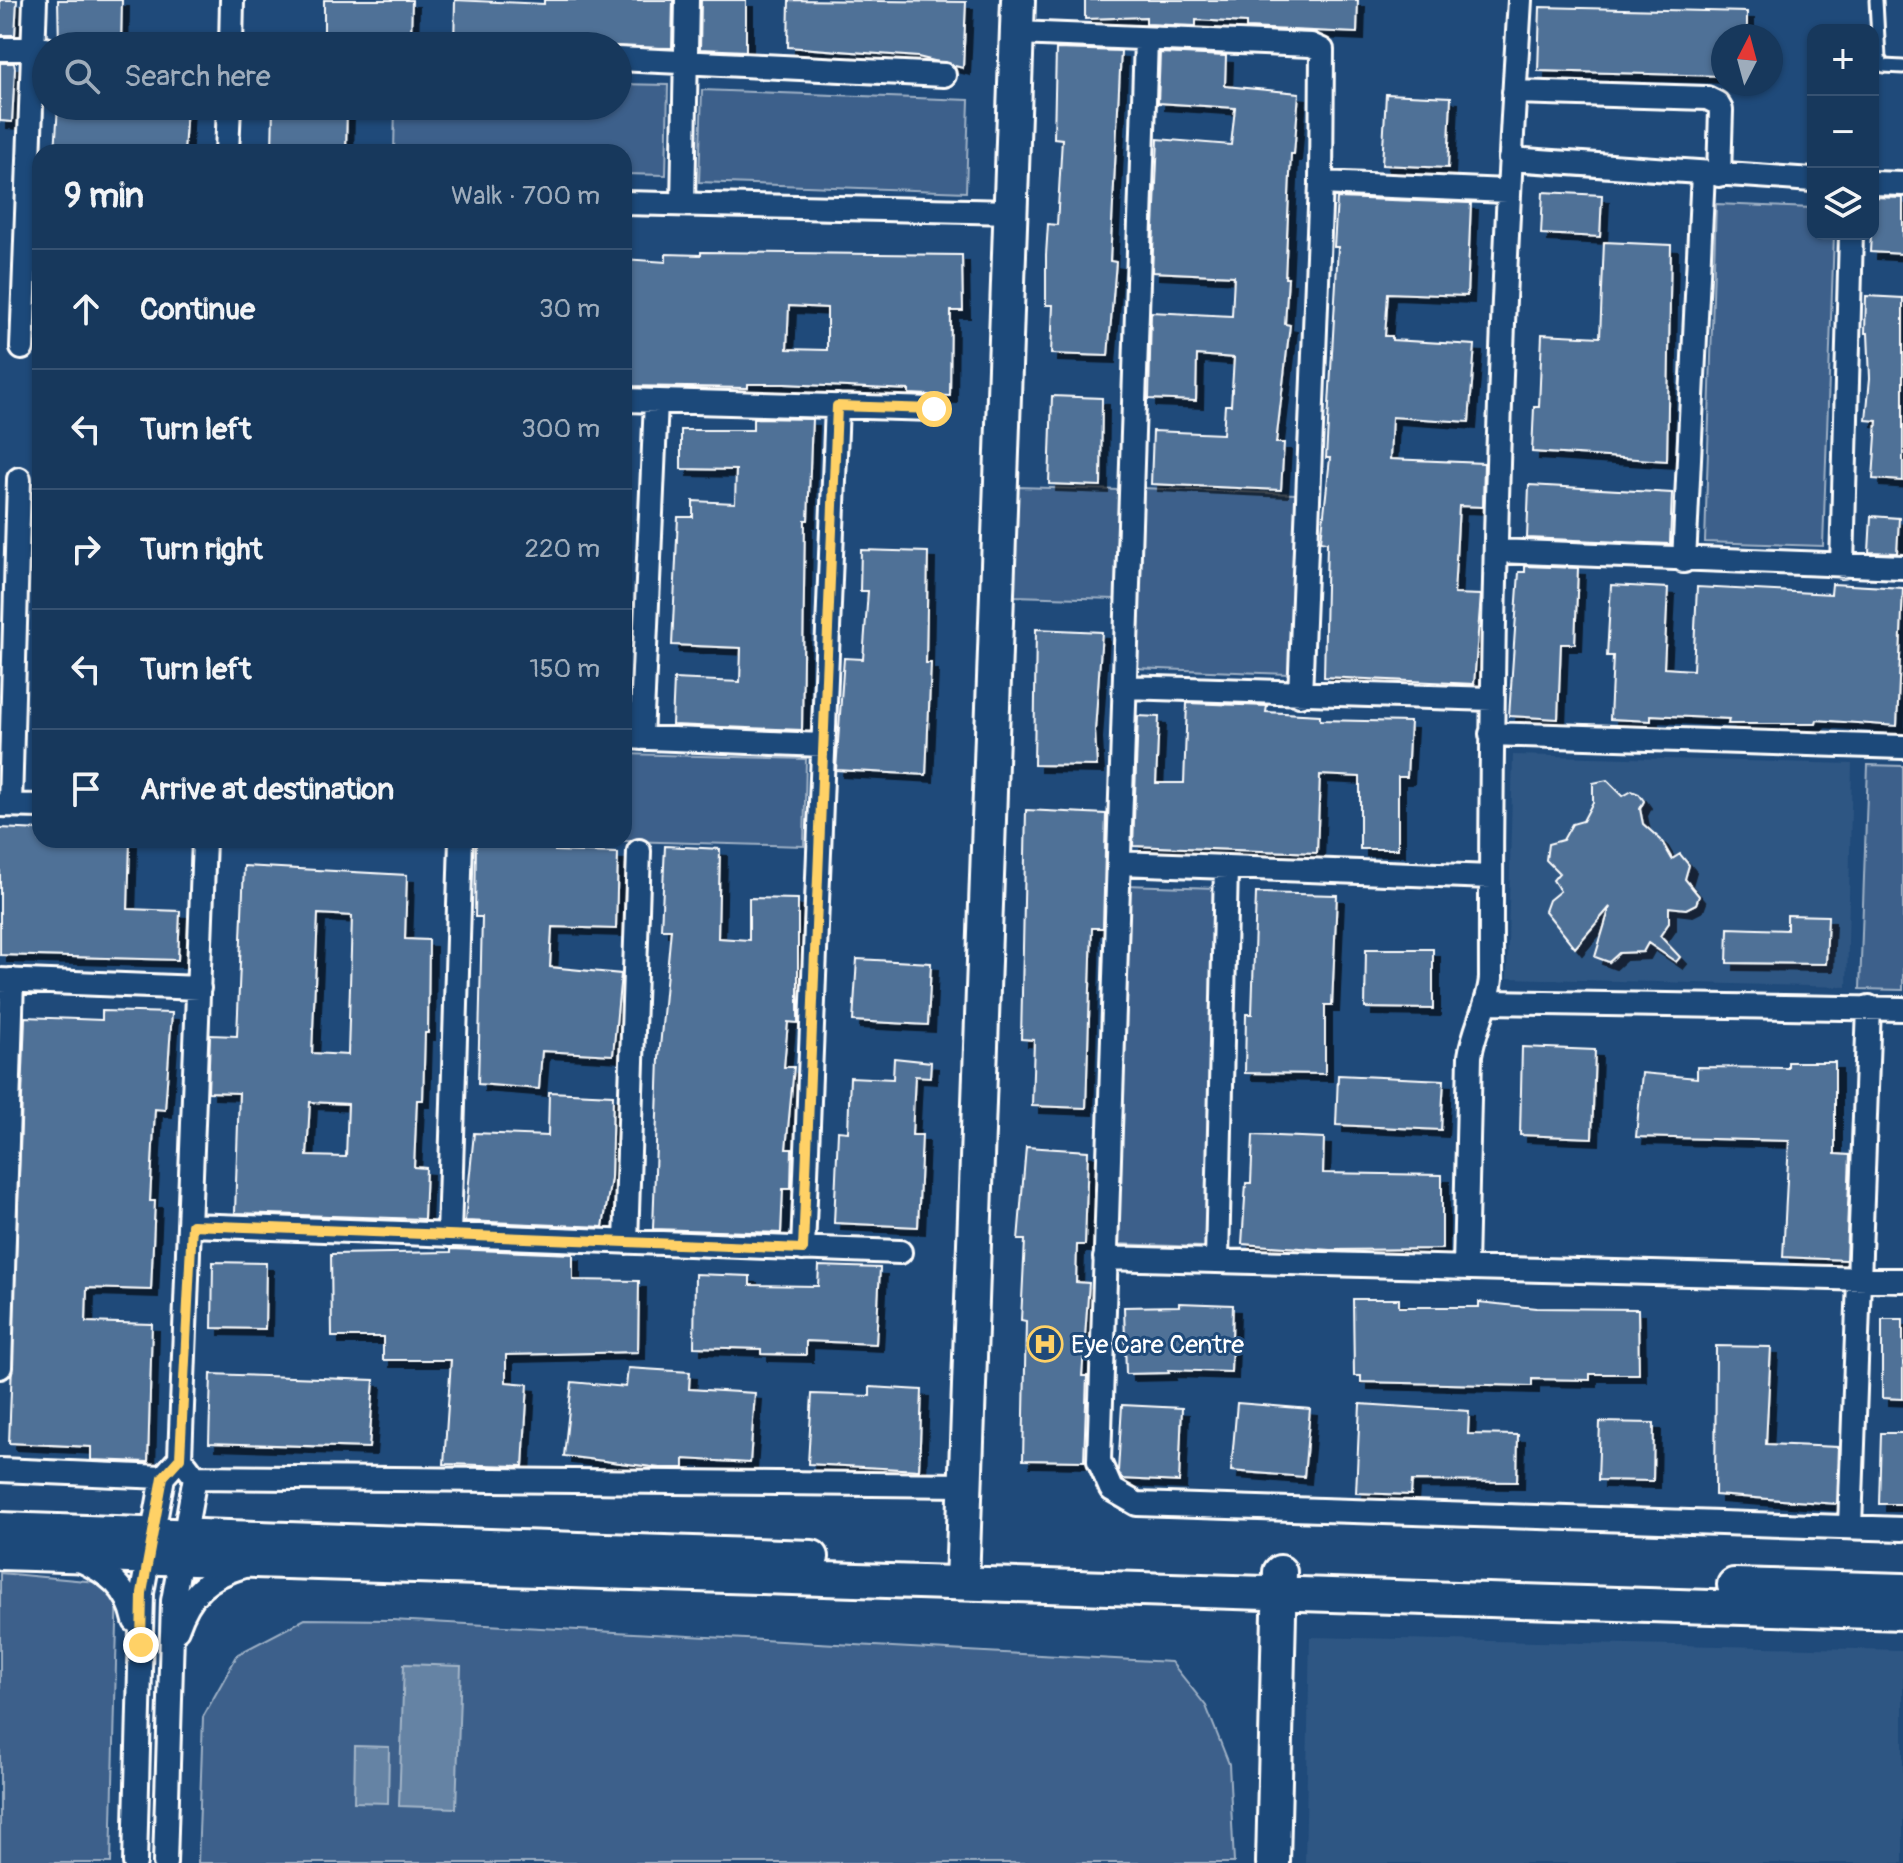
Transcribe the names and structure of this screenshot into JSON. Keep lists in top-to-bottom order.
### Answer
{
  "places": {
    "hospital": ["Eye Care Centre"]
  },
  "north": "top",
  "page": {
    "map_buttons": ["+", "−"],
    "search": "Search here",
    "heading": ["9 min", "Walk · 700 m"],
    "list": [
      ["Continue", "30 m"],
      ["Turn left", "300 m"],
      ["Turn right", "220 m"],
      ["Turn left", "150 m"],
      "Arrive at destination"
    ]
  }
}
